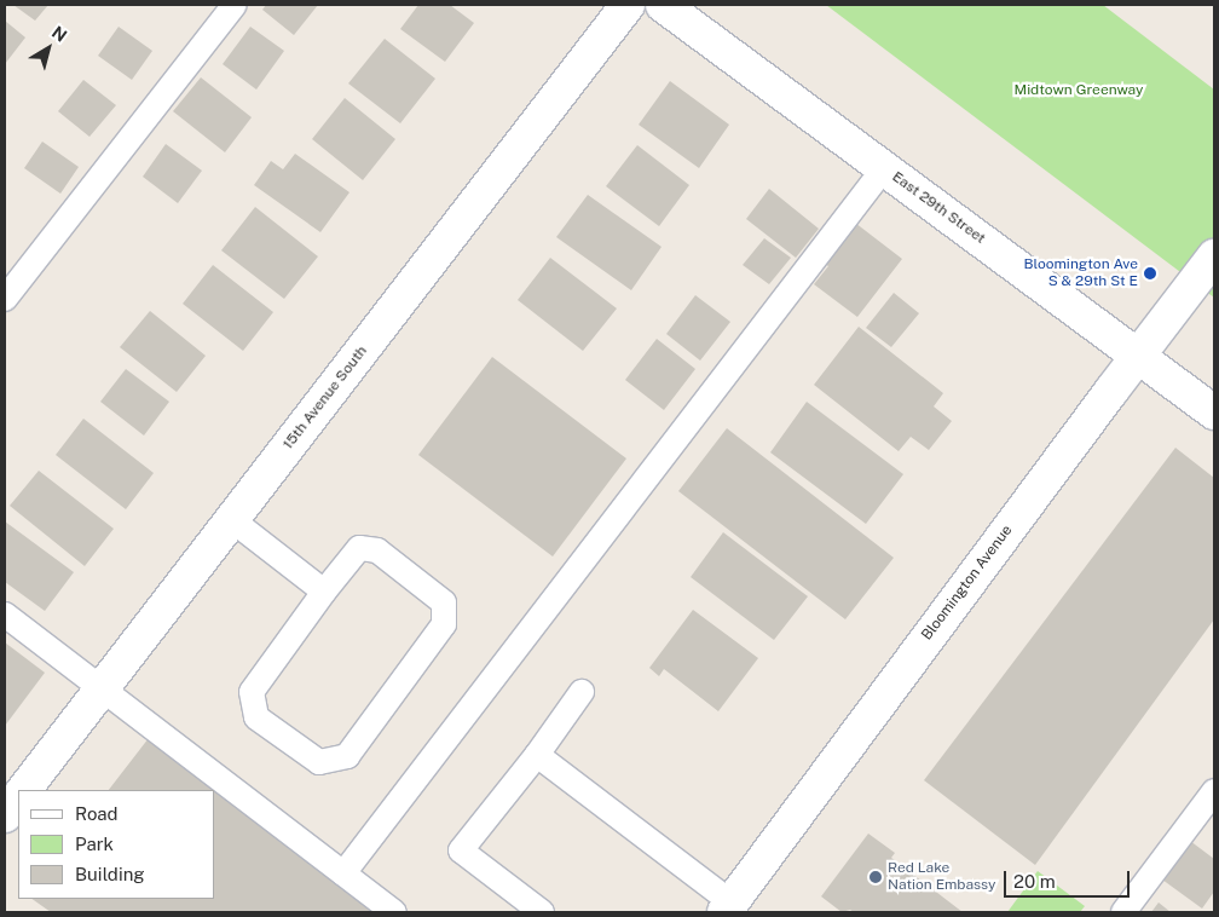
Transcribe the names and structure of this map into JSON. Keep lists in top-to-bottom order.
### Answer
{
  "streets": {
    "street": ["East 29th Street", "15th Avenue South", "Bloomington Avenue"]
  },
  "crossings": [
    ["East 29th Street", "Bloomington Avenue"]
  ],
  "parks": ["Midtown Greenway"],
  "places": ["Bloomington Ave S & 29th St E", "Red Lake Nation Embassy"],
  "legend": ["Road", "Park", "Building"],
  "scale_bar": "20 m",
  "north": "top right"
}
